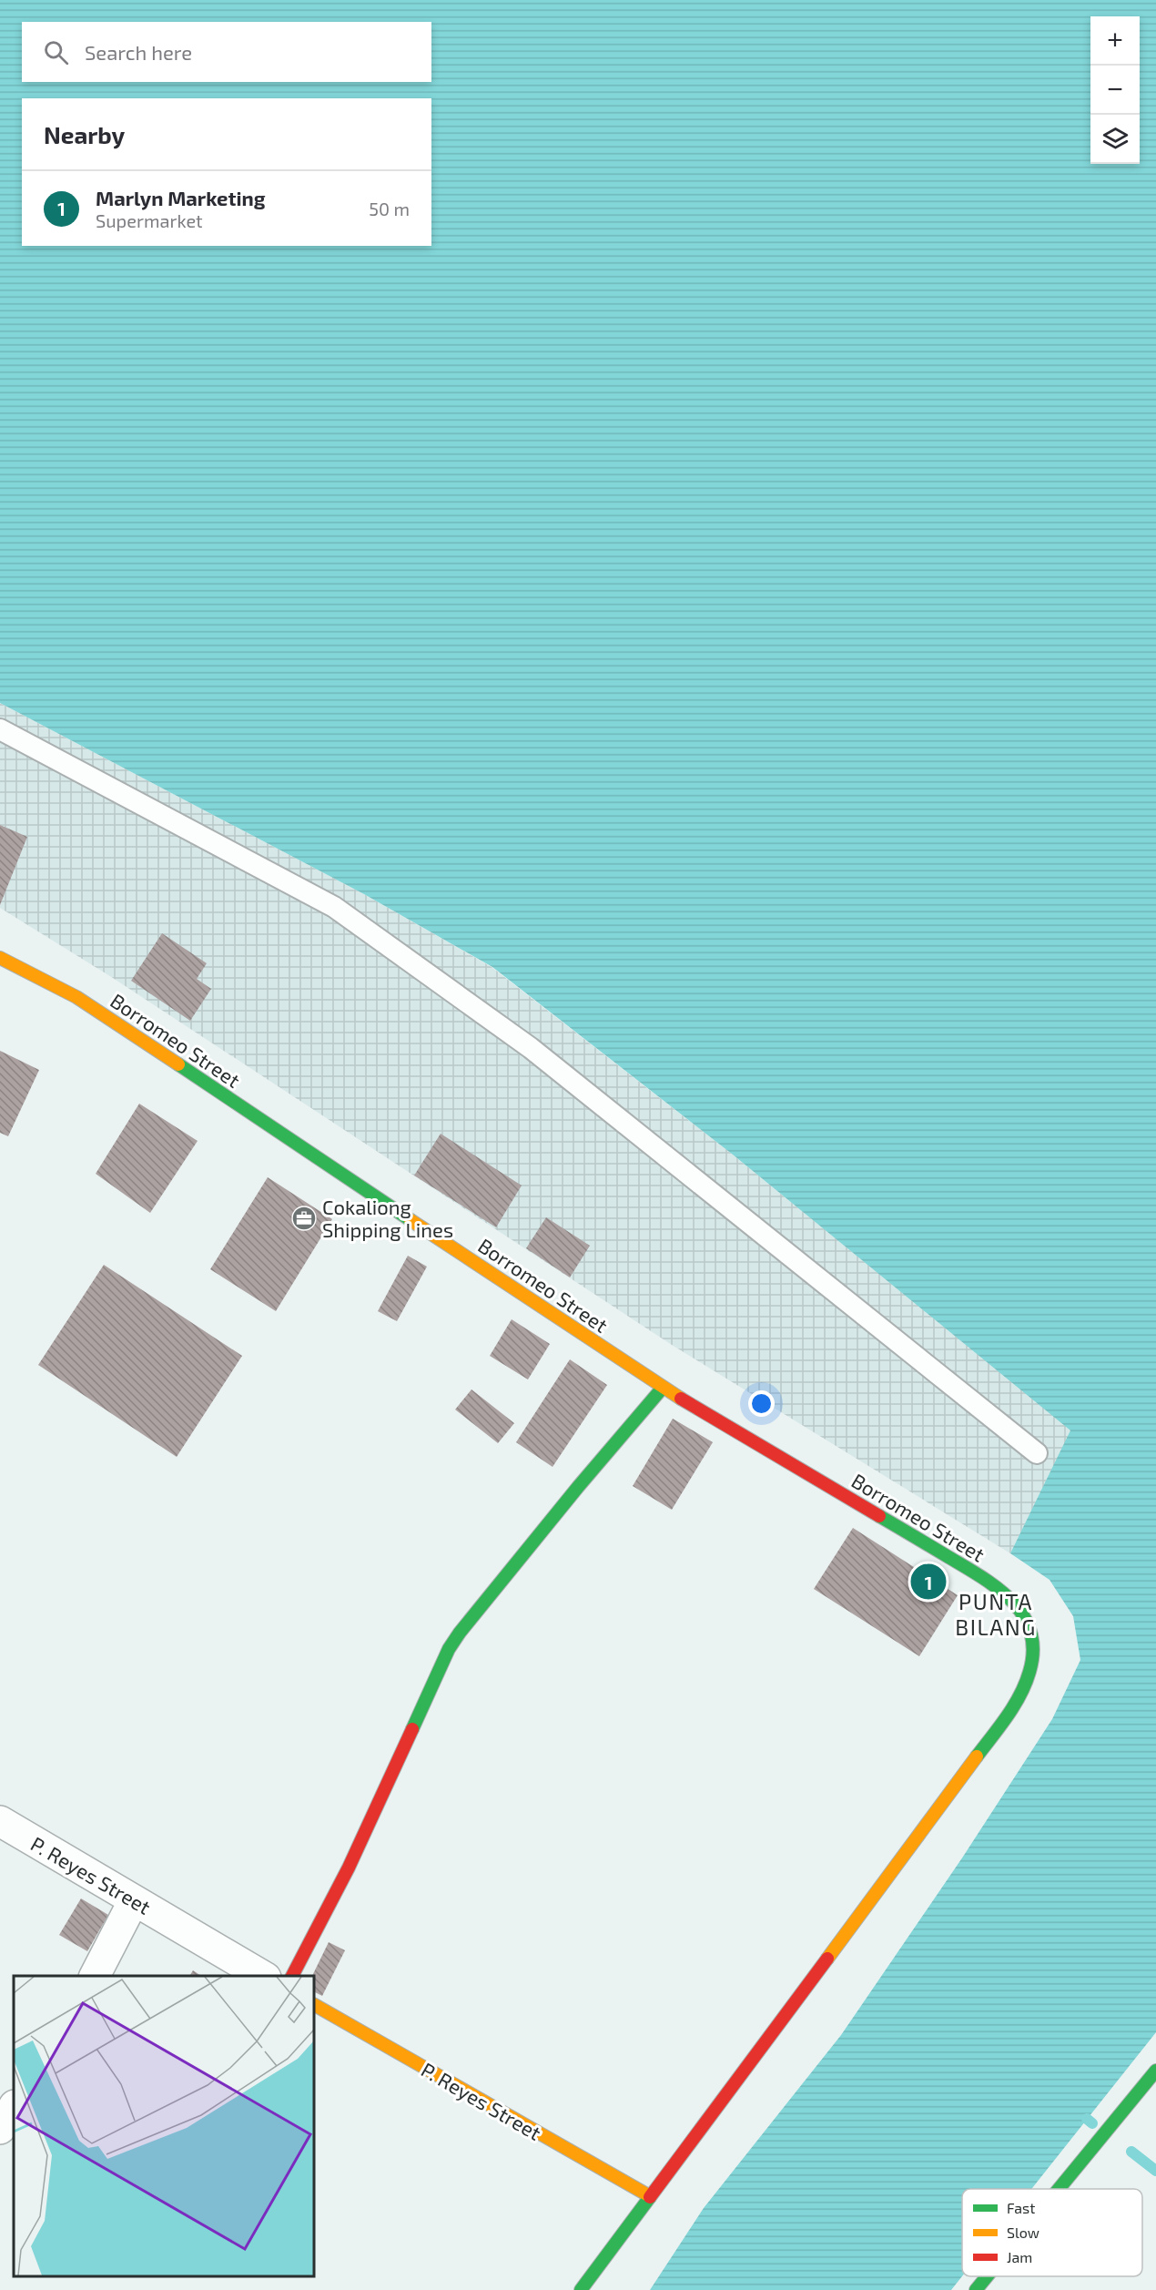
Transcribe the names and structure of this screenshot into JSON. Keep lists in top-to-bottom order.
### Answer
{
  "streets": {
    "street": ["Borromeo Street", "P. Reyes Street"]
  },
  "crossings": [
    ["Borromeo Street", "P. Reyes Street"]
  ],
  "districts": ["PUNTA BILANG"],
  "places": {
    "office": ["Cokaliong Shipping Lines"]
  },
  "legend": ["Fast", "Slow", "Jam"],
  "page": {
    "map_buttons": ["+", "−"],
    "search": "Search here",
    "heading": "Nearby",
    "list": [
      {
        "mark": "1",
        "name": "Marlyn Marketing",
        "note": "Supermarket",
        "value": "50 m"
      }
    ],
    "pins": "1"
  }
}
